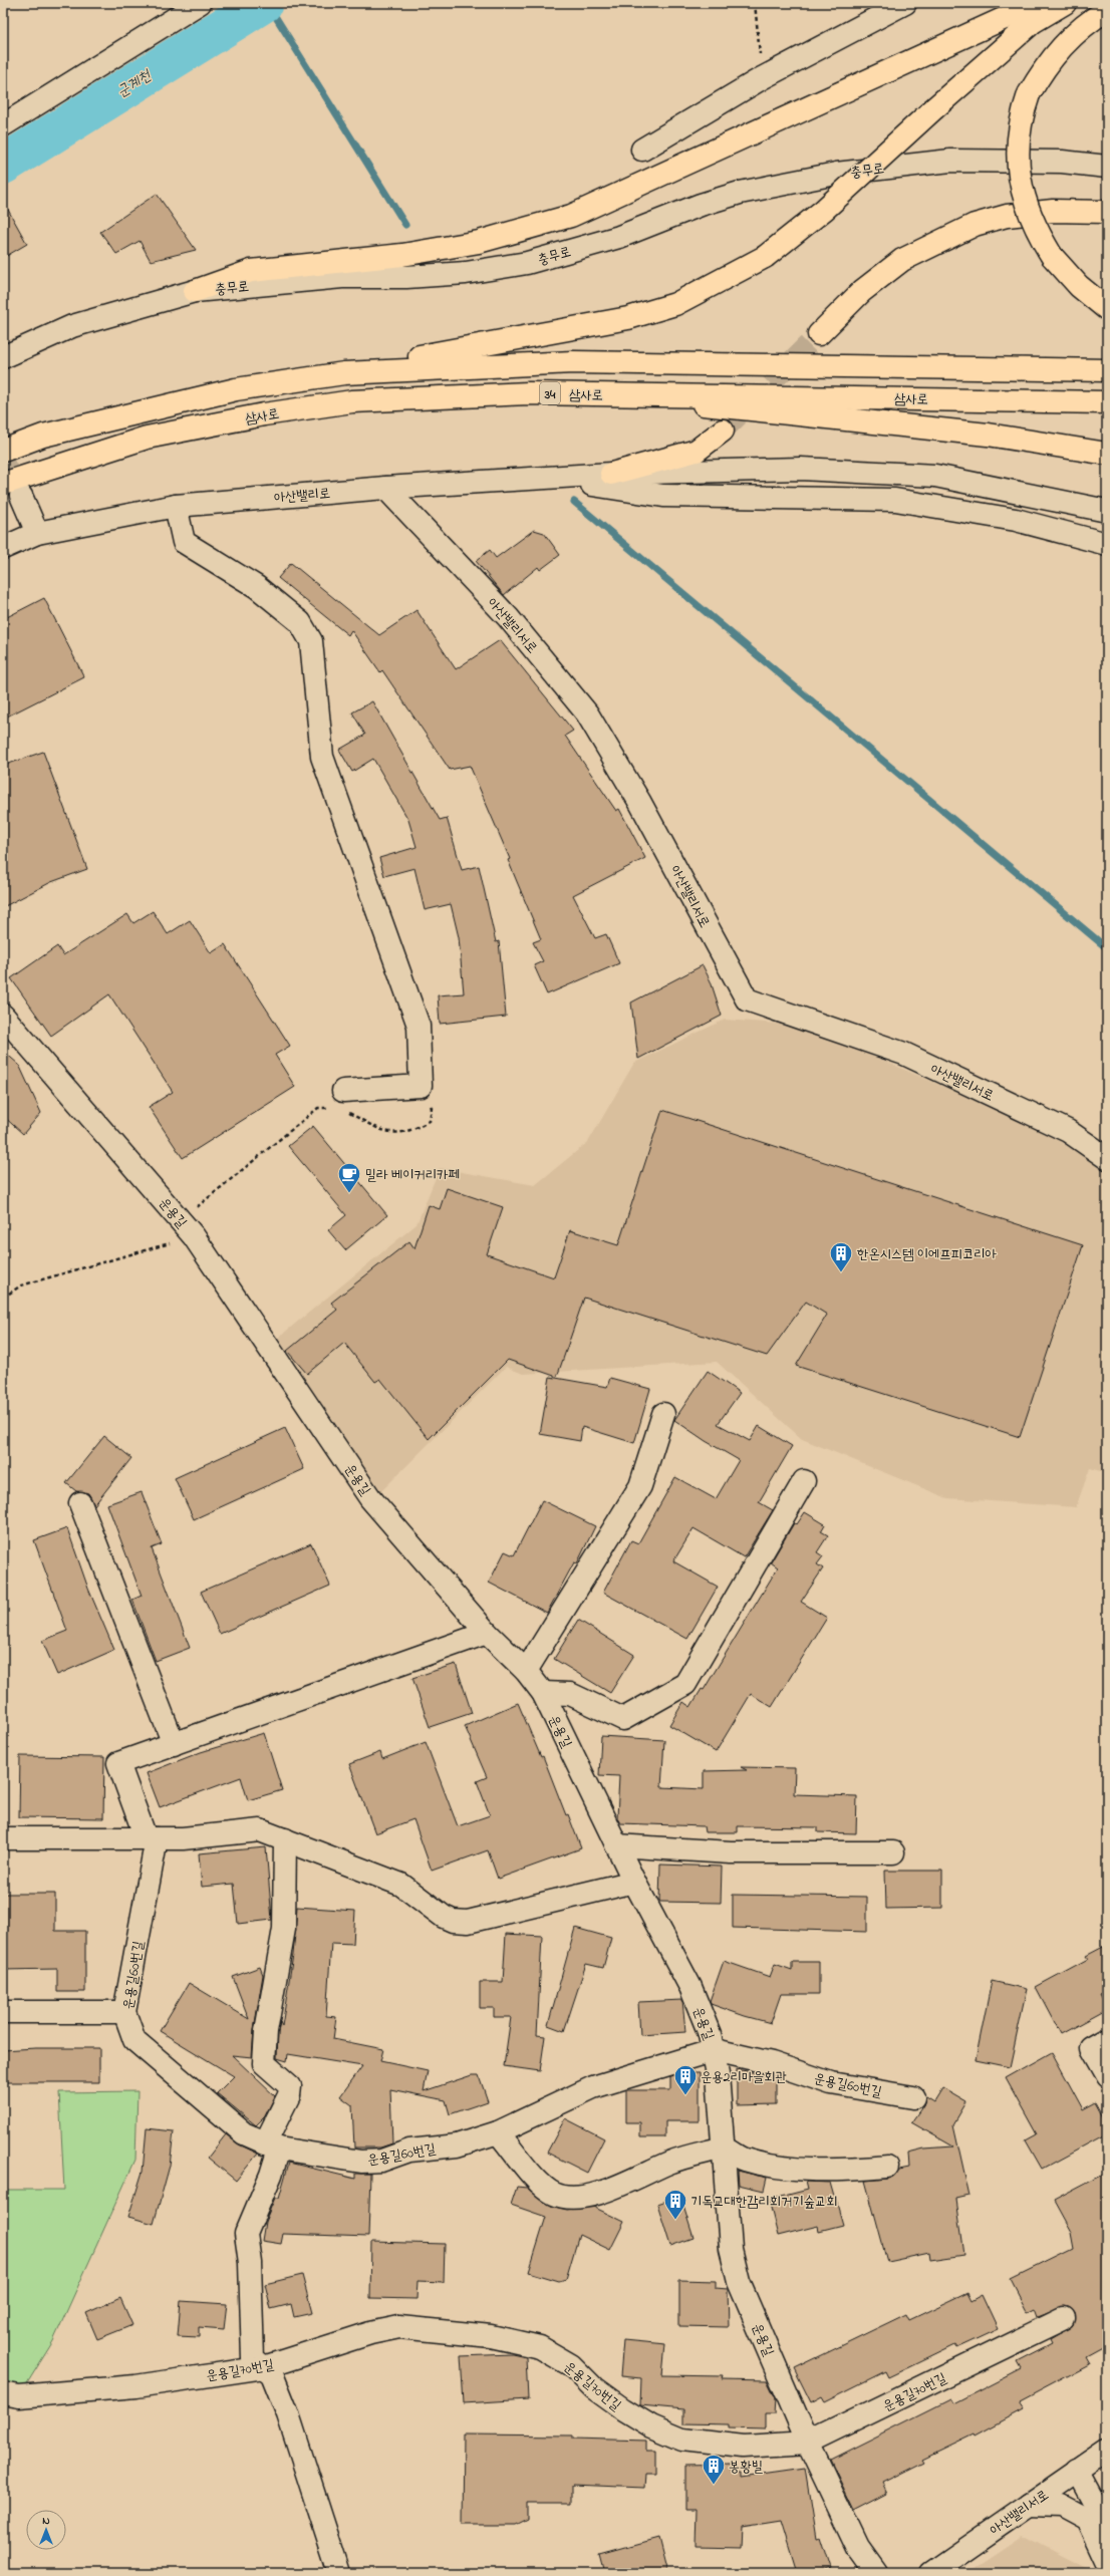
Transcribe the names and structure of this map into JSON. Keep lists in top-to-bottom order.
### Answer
{
  "streets": {
    "main road": ["34", "삼사로"],
    "street": [
      "충무로",
      "아산밸리로",
      "아산밸리서로",
      "운용길",
      "운용길60번길",
      "운용길70번길"
    ]
  },
  "crossings": [
    ["아산밸리로", "아산밸리서로"],
    ["운용길", "운용길60번길"],
    ["운용길", "운용길70번길"]
  ],
  "water": ["군계천"],
  "places": {
    "cafe": ["밀라 베이커리카페"],
    "building": [
      "한온시스템 이에프피코리아",
      "운용2리마을회관",
      "기독교대한감리회거기숲교회",
      "봉황빌"
    ]
  },
  "north": "top"
}
